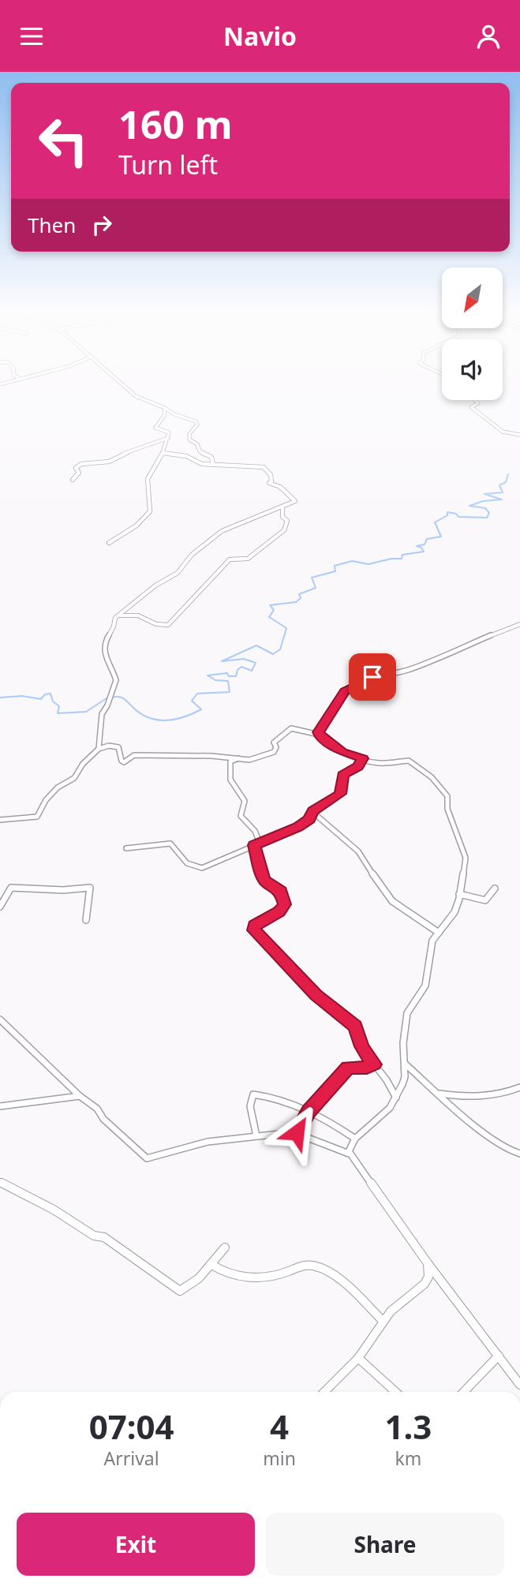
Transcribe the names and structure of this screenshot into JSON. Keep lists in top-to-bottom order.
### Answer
{
  "north": "bottom left",
  "page": {
    "header": "Navio",
    "turn": ["160 m", "Turn left"],
    "then": "Then",
    "eta": [
      "07:04",
      "Arrival",
      "4",
      "min",
      "1.3",
      "km"
    ],
    "buttons": ["Exit", "Share"]
  }
}
